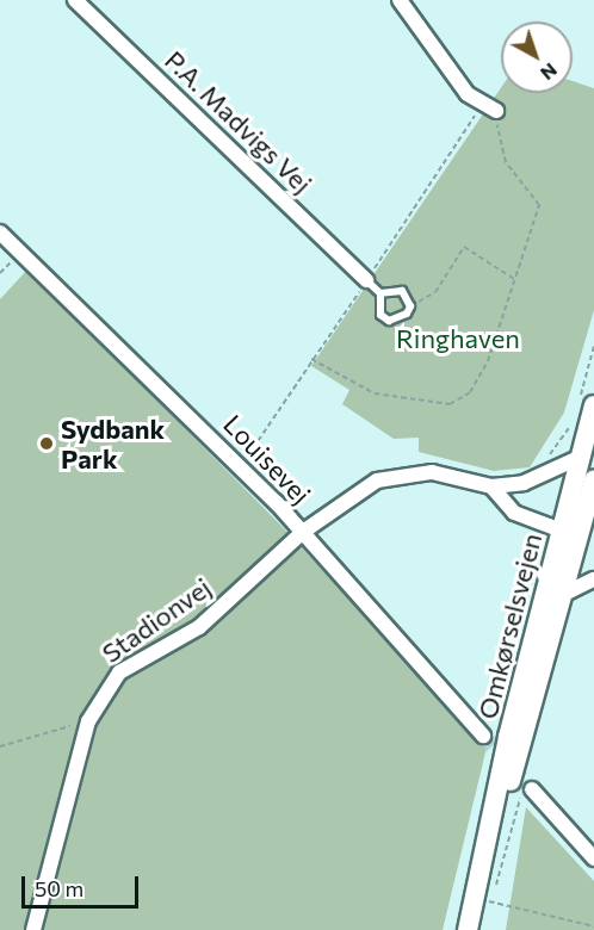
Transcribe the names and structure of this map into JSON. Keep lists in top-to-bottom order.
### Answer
{
  "streets": {
    "main road": ["Omkørselsvejen"],
    "street": ["P.A. Madvigs Vej", "Louisevej", "Stadionvej"]
  },
  "crossings": [
    ["Louisevej", "Stadionvej"],
    ["Stadionvej", "Omkørselsvejen"]
  ],
  "parks": ["Ringhaven"],
  "places": ["Sydbank Park"],
  "scale_bar": "50 m",
  "north": "bottom right"
}
